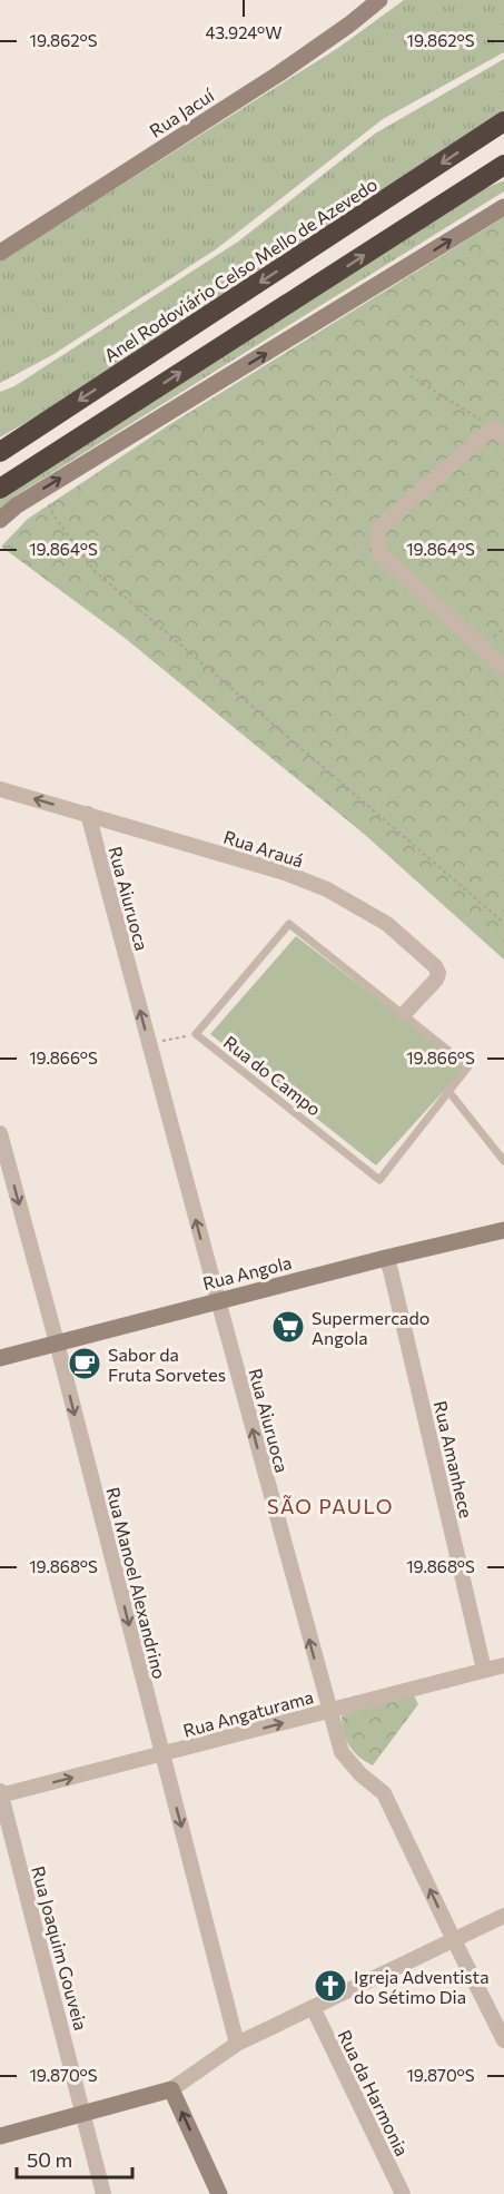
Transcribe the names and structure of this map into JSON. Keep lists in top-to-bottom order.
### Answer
{
  "streets": {
    "highway": ["Anel Rodoviário Celso Mello de Azevedo"],
    "street": [
      "Rua Jacuí",
      "Rua Arauá",
      "Rua Aiuruoca",
      "Rua Angola",
      "Rua Amanhece",
      "Rua Manoel Alexandrino",
      "Rua Angaturama",
      "Rua Joaquim Gouveia",
      "Rua da Harmonia"
    ],
    "lane": ["Rua do Campo"]
  },
  "crossings": [
    ["Rua Arauá", "Rua Aiuruoca"],
    ["Rua Arauá", "Rua do Campo"],
    ["Rua Aiuruoca", "Rua Angola"],
    ["Rua Aiuruoca", "Rua Angaturama"],
    ["Rua Angola", "Rua Amanhece"],
    ["Rua Angola", "Rua Manoel Alexandrino"],
    ["Rua Amanhece", "Rua Angaturama"],
    ["Rua Manoel Alexandrino", "Rua Angaturama"],
    ["Rua Angaturama", "Rua Joaquim Gouveia"]
  ],
  "one_way": ["Rua Aiuruoca", "Rua Manoel Alexandrino", "Rua Angaturama"],
  "districts": ["SÃO PAULO"],
  "places": {
    "supermarket": ["Supermercado Angola"],
    "cafe": ["Sabor da Fruta Sorvetes"],
    "church": ["Igreja Adventista do Sétimo Dia"]
  },
  "scale_bar": "50 m",
  "coordinates": [
    "43.924°W",
    "19.862°S",
    "19.864°S",
    "19.866°S",
    "19.868°S",
    "19.870°S"
  ]
}
